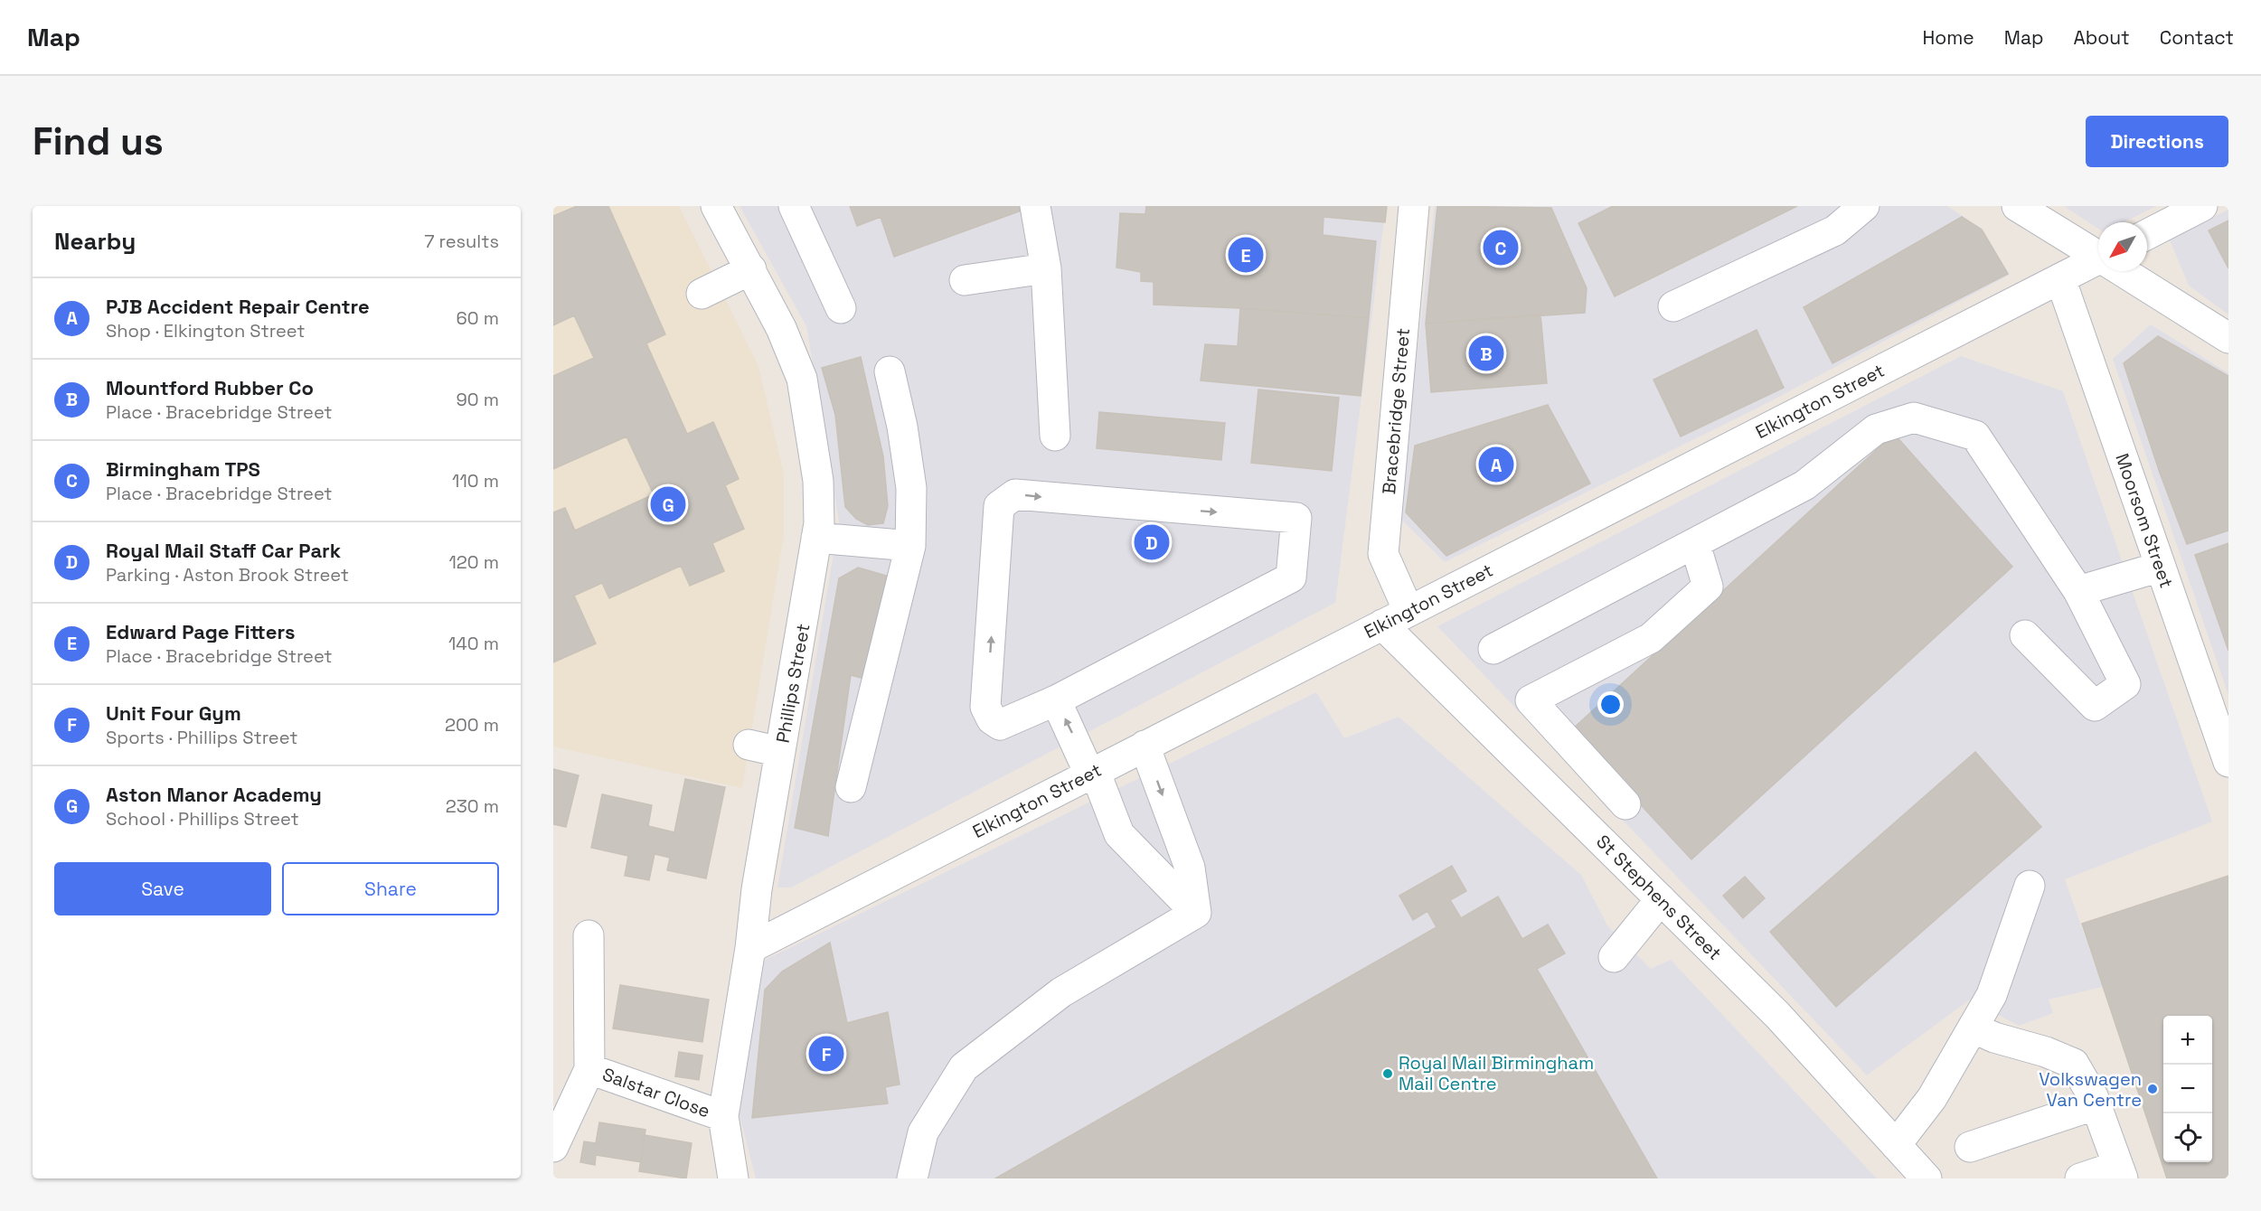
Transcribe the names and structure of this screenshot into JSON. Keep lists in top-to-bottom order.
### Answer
{
  "streets": {
    "street": [
      "Elkington Street",
      "Bracebridge Street",
      "Moorsom Street",
      "Phillips Street",
      "St Stephens Street",
      "Salstar Close"
    ]
  },
  "crossings": [
    ["Elkington Street", "Bracebridge Street"],
    ["Elkington Street", "Moorsom Street"],
    ["Elkington Street", "Phillips Street"],
    ["Elkington Street", "St Stephens Street"],
    ["Phillips Street", "Salstar Close"]
  ],
  "places": ["Royal Mail Birmingham Mail Centre", "Volkswagen Van Centre"],
  "north": "bottom left",
  "page": {
    "header": "Map",
    "nav": [
      "Home",
      "Map",
      "About",
      "Contact"
    ],
    "buttons": [
      "Directions",
      ["Save", "Share"]
    ],
    "title": "Find us",
    "heading": ["Nearby", "7 results"],
    "pins": [
      "C",
      "E",
      "B",
      "A",
      "G",
      "D",
      "F"
    ],
    "list": [
      {
        "mark": "A",
        "name": "PJB Accident Repair Centre",
        "note": "Shop · Elkington Street",
        "value": "60 m"
      },
      {
        "mark": "B",
        "name": "Mountford Rubber Co",
        "note": "Place · Bracebridge Street",
        "value": "90 m"
      },
      {
        "mark": "C",
        "name": "Birmingham TPS",
        "note": "Place · Bracebridge Street",
        "value": "110 m"
      },
      {
        "mark": "D",
        "name": "Royal Mail Staff Car Park",
        "note": "Parking · Aston Brook Street",
        "value": "120 m"
      },
      {
        "mark": "E",
        "name": "Edward Page Fitters",
        "note": "Place · Bracebridge Street",
        "value": "140 m"
      },
      {
        "mark": "F",
        "name": "Unit Four Gym",
        "note": "Sports · Phillips Street",
        "value": "200 m"
      },
      {
        "mark": "G",
        "name": "Aston Manor Academy",
        "note": "School · Phillips Street",
        "value": "230 m"
      }
    ],
    "map_buttons": ["+", "−"]
  }
}
